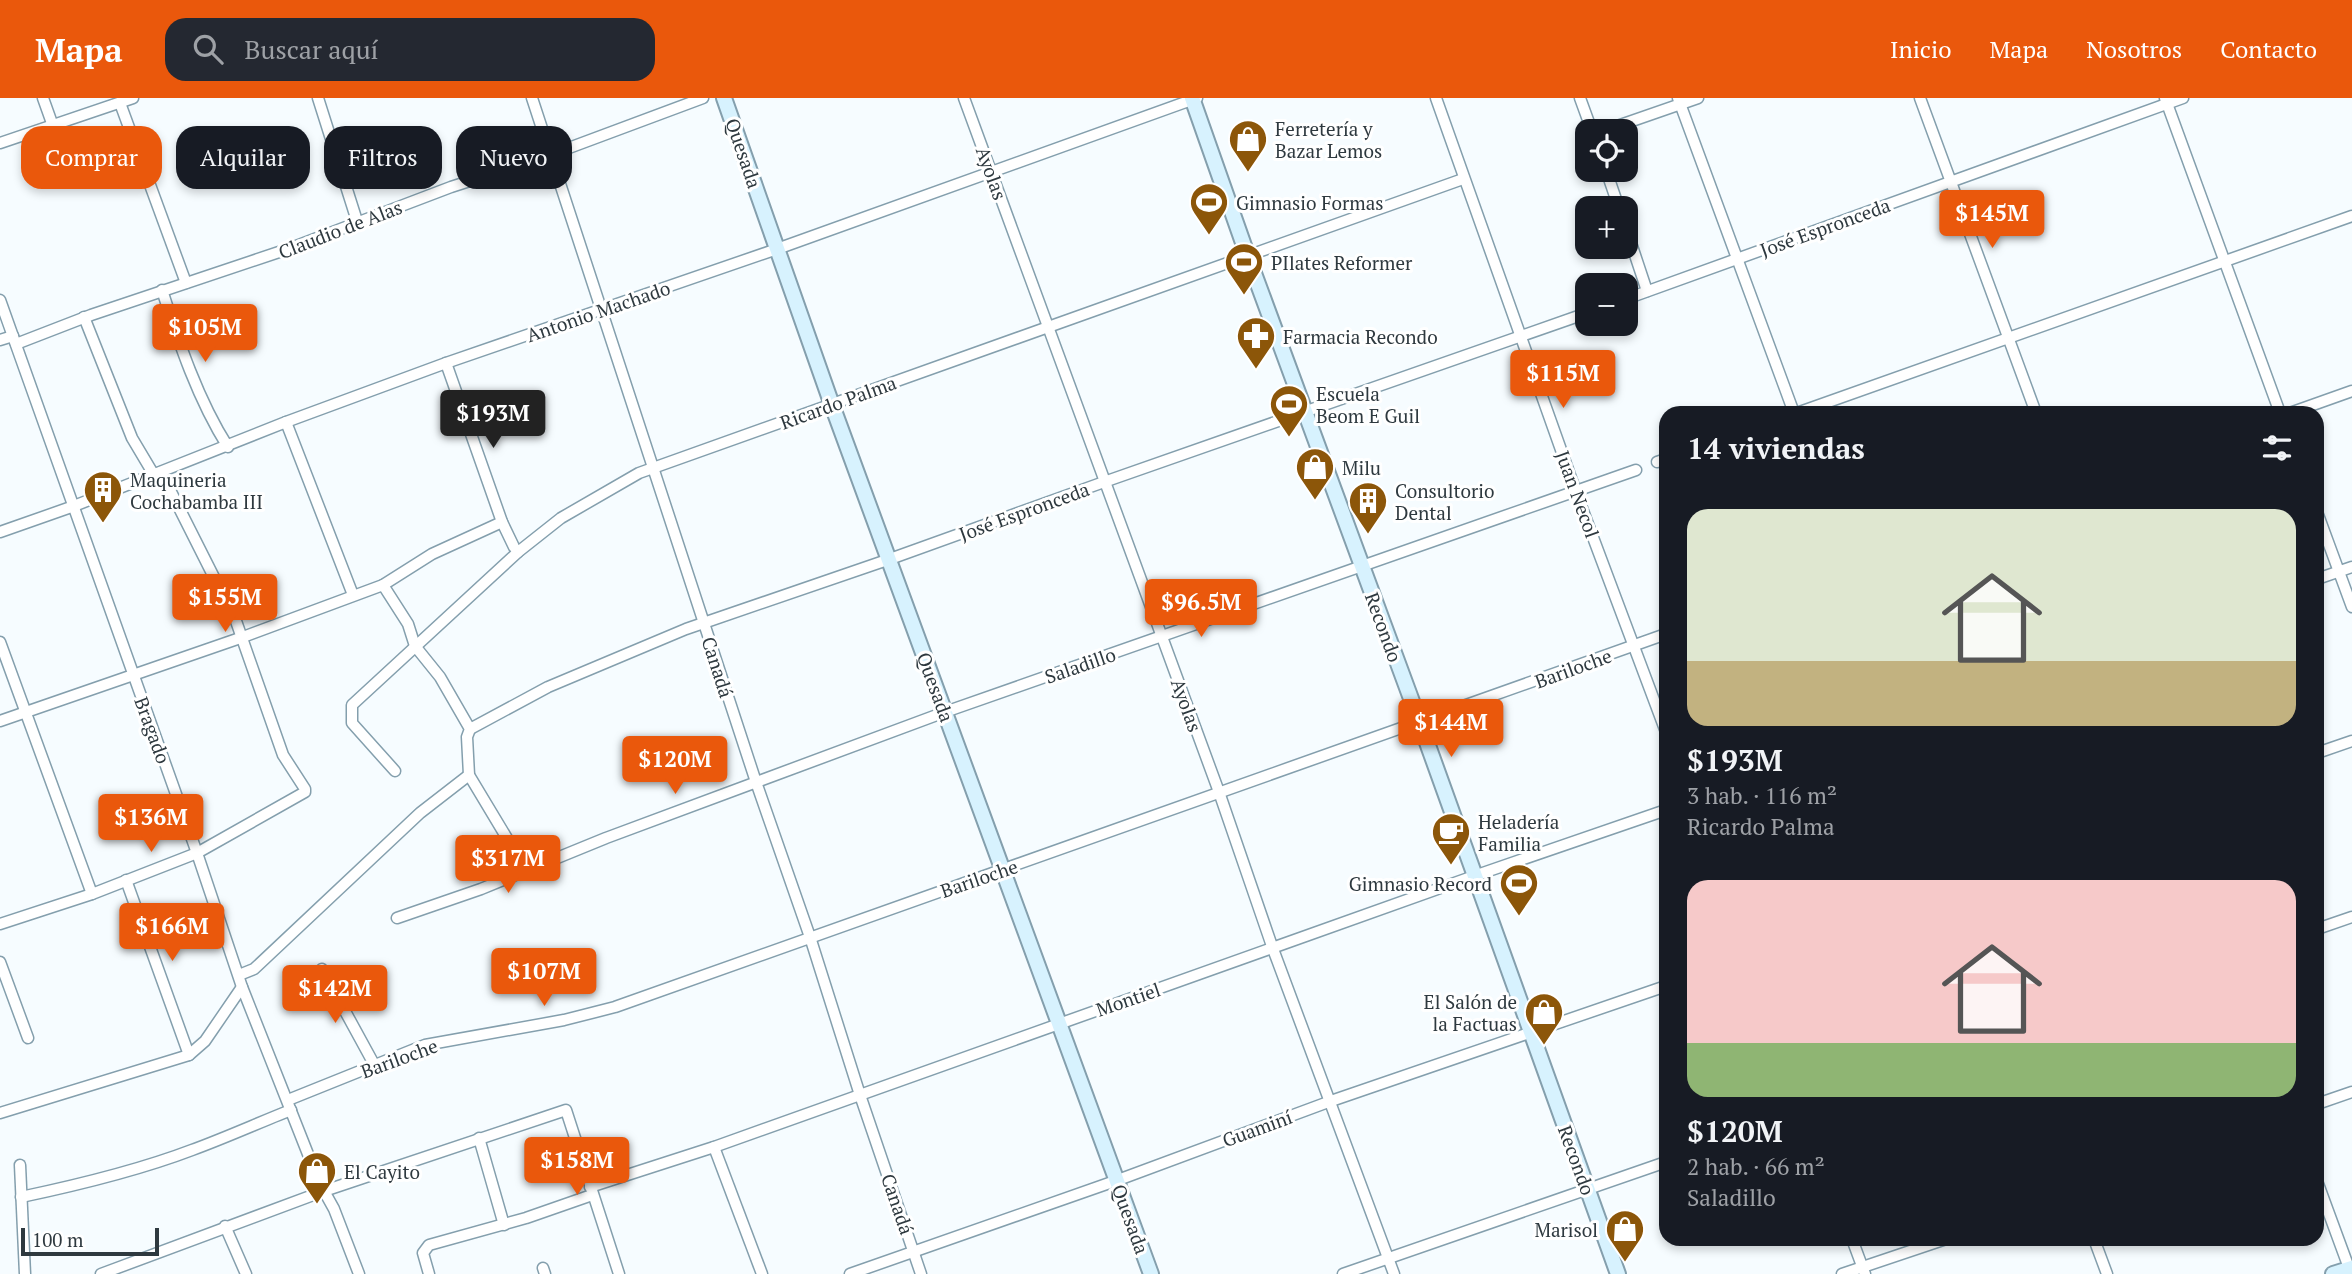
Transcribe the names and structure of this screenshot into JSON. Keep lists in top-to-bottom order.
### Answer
{
  "streets": {
    "street": [
      "Quesada",
      "Ayolas",
      "José Espronceda",
      "Claudio de Alas",
      "Antonio Machado",
      "Ricardo Palma",
      "Juan Necol",
      "Recondo",
      "Saladillo",
      "Canadá",
      "Bariloche",
      "Bragado",
      "Montiel",
      "Guaminí"
    ]
  },
  "crossings": [
    ["Quesada", "José Espronceda"],
    ["Quesada", "Antonio Machado"],
    ["Quesada", "Ricardo Palma"],
    ["Quesada", "Saladillo"],
    ["Quesada", "Bariloche"],
    ["Quesada", "Montiel"],
    ["Quesada", "Guaminí"],
    ["Ayolas", "José Espronceda"],
    ["Ayolas", "Antonio Machado"],
    ["Ayolas", "Ricardo Palma"],
    ["Ayolas", "Saladillo"],
    ["Ayolas", "Bariloche"],
    ["Ayolas", "Montiel"],
    ["Ayolas", "Guaminí"],
    ["José Espronceda", "Juan Necol"],
    ["José Espronceda", "Recondo"],
    ["José Espronceda", "Canadá"],
    ["Claudio de Alas", "Bragado"],
    ["Antonio Machado", "Recondo"],
    ["Antonio Machado", "Canadá"],
    ["Antonio Machado", "Bragado"],
    ["Ricardo Palma", "Juan Necol"],
    ["Ricardo Palma", "Recondo"],
    ["Ricardo Palma", "Canadá"],
    ["Juan Necol", "Saladillo"],
    ["Juan Necol", "Bariloche"],
    ["Recondo", "Saladillo"],
    ["Recondo", "Bariloche"],
    ["Recondo", "Montiel"],
    ["Recondo", "Guaminí"],
    ["Saladillo", "Canadá"],
    ["Canadá", "Bariloche"],
    ["Canadá", "Montiel"],
    ["Canadá", "Guaminí"],
    ["Bariloche", "Bragado"]
  ],
  "places": {
    "shop": [
      "Ferretería y Bazar Lemos",
      "Milu",
      "El Salón de la Factuas",
      "El Cayito",
      "Marisol"
    ],
    "sports": [
      "Gimnasio Formas",
      "PIlates Reformer",
      "Escuela Beom E Guil",
      "Gimnasio Record"
    ],
    "pharmacy": ["Farmacia Recondo"],
    "building": ["Maquineria Cochabamba III", "Consultorio Dental"],
    "cafe": ["Heladería Familia"]
  },
  "scale_bar": "100 m",
  "page": {
    "header": "Mapa",
    "search": "Buscar aquí",
    "nav": [
      "Inicio",
      "Mapa",
      "Nosotros",
      "Contacto"
    ],
    "map_buttons": ["+", "−"],
    "chip": [
      "Comprar",
      "Alquilar",
      "Filtros",
      "Nuevo"
    ],
    "price": [
      "$145M",
      "$105M",
      "$115M",
      "$193M",
      "$155M",
      "$96.5M",
      "$144M",
      "$120M",
      "$136M",
      "$317M",
      "$166M",
      "$107M",
      "$142M",
      "$158M"
    ],
    "heading": "14 viviendas",
    "list": [
      {
        "name": "$193M",
        "note": "3 hab. · 116 m² · Ricardo Palma"
      },
      {
        "name": "$120M",
        "note": "2 hab. · 66 m² · Saladillo"
      }
    ],
    "scale": "100 m"
  }
}
